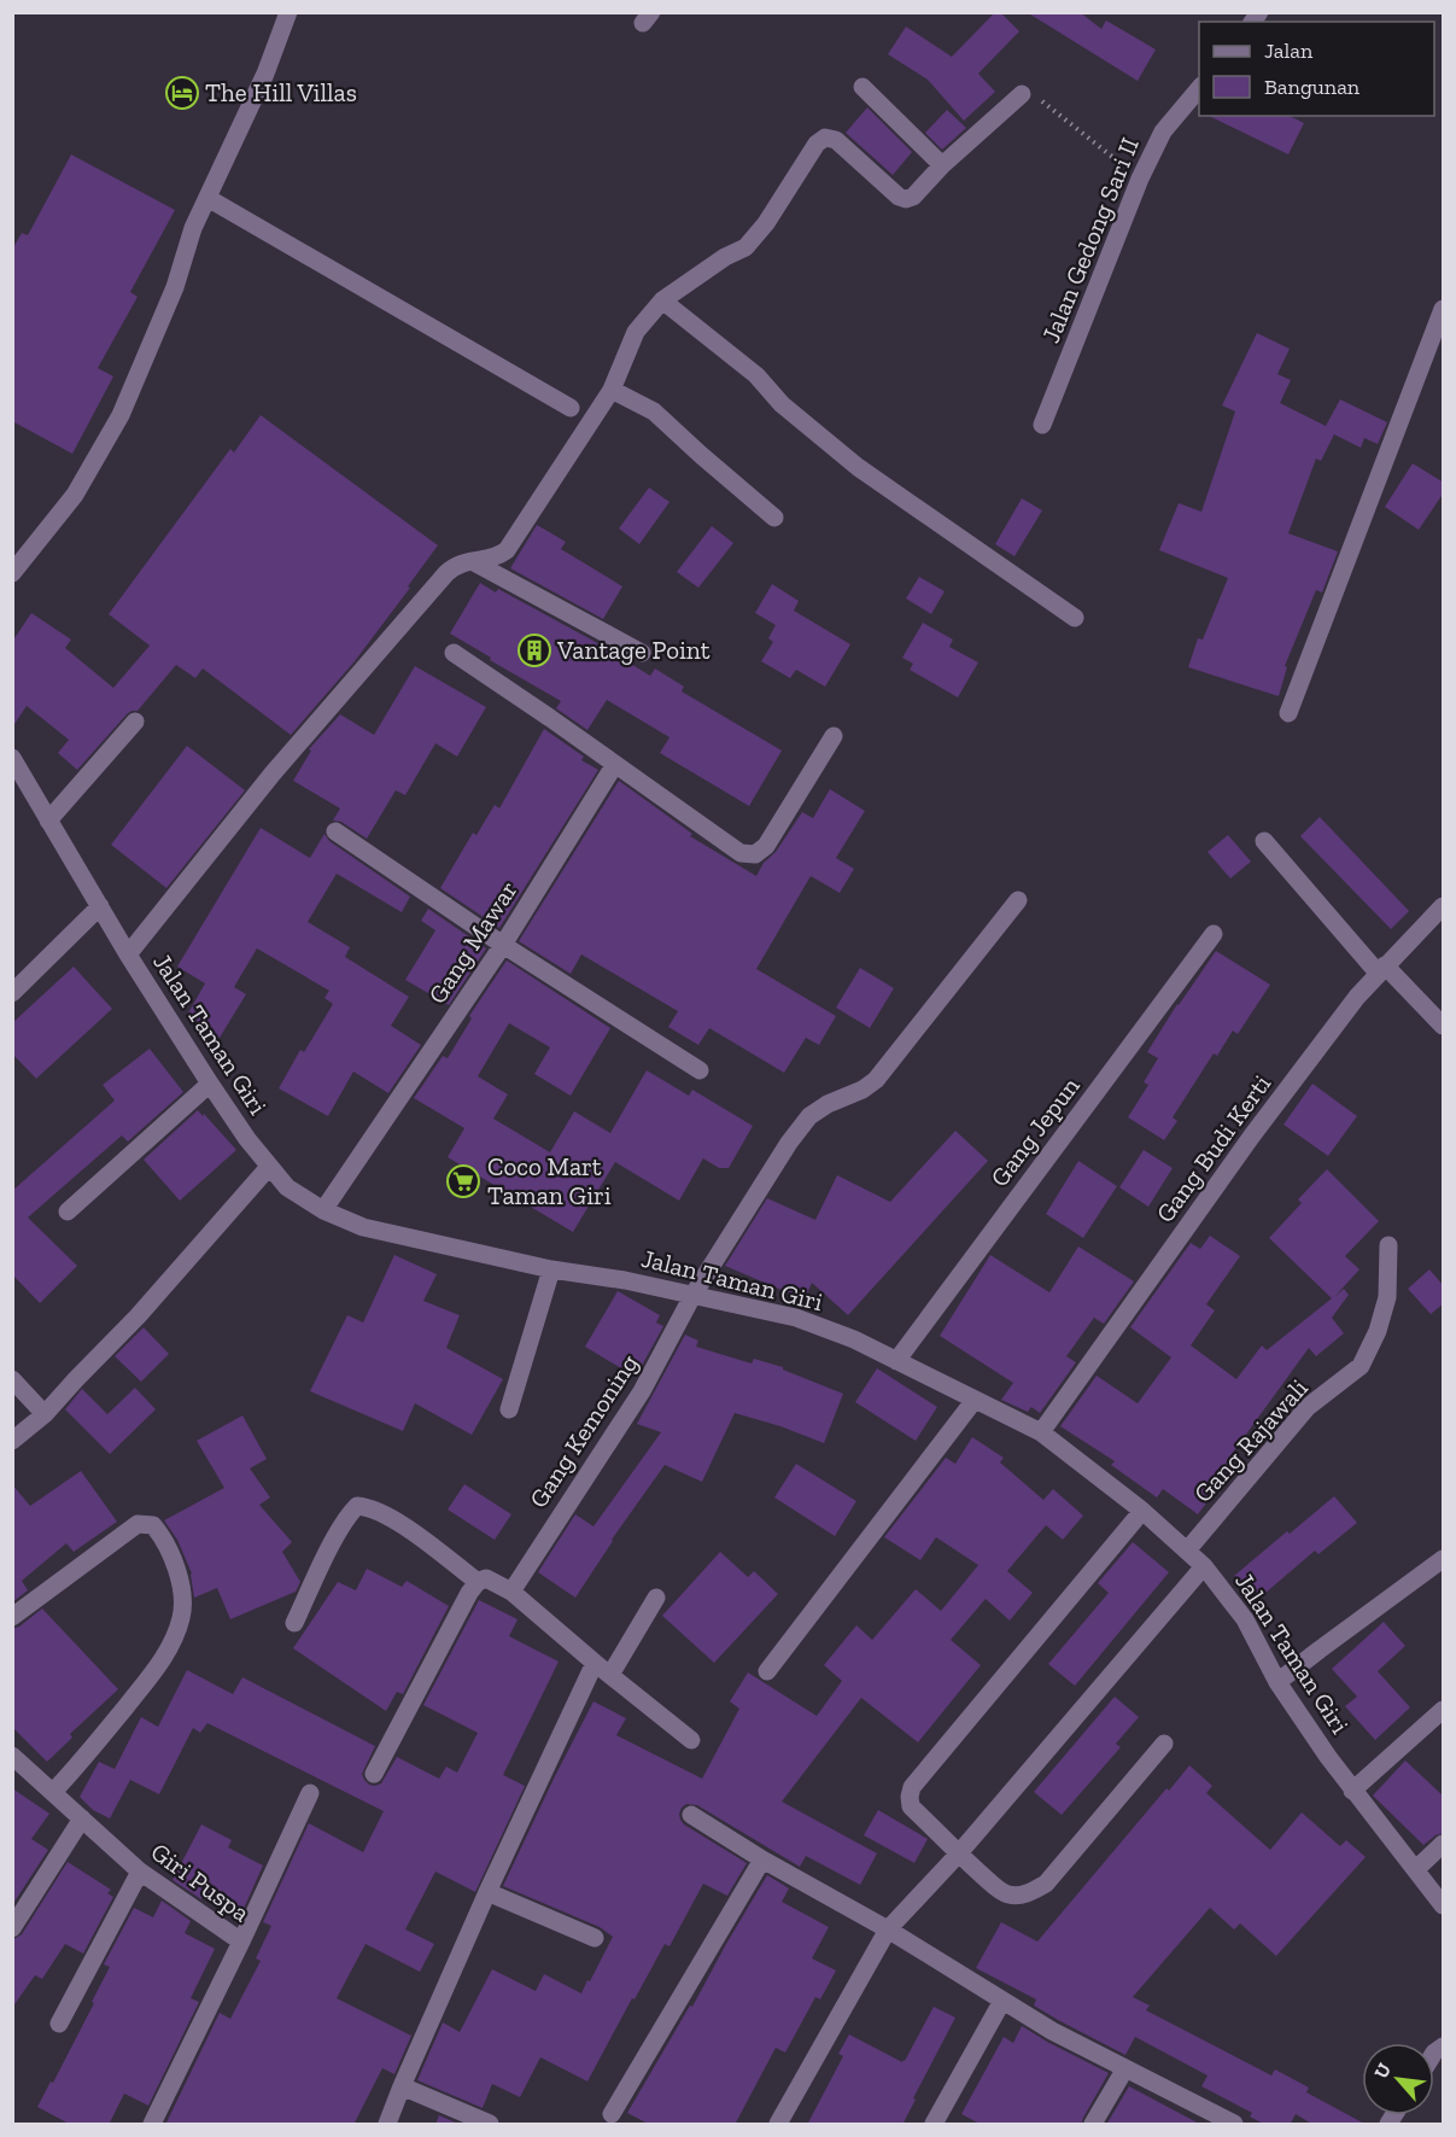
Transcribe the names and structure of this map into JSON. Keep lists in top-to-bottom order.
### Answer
{
  "streets": {
    "street": [
      "Jalan Gedong Sari II",
      "Gang Mawar",
      "Jalan Taman Giri",
      "Gang Jepun",
      "Gang Budi Kerti",
      "Gang Kemoning",
      "Gang Rajawali",
      "Giri Puspa"
    ]
  },
  "crossings": [
    ["Gang Mawar", "Jalan Taman Giri"],
    ["Jalan Taman Giri", "Gang Jepun"],
    ["Jalan Taman Giri", "Gang Budi Kerti"],
    ["Jalan Taman Giri", "Gang Kemoning"],
    ["Jalan Taman Giri", "Gang Rajawali"]
  ],
  "places": {
    "hotel": ["The Hill Villas"],
    "building": ["Vantage Point"],
    "supermarket": ["Coco Mart Taman Giri"]
  },
  "legend": ["Jalan", "Bangunan"],
  "north": "top left"
}
